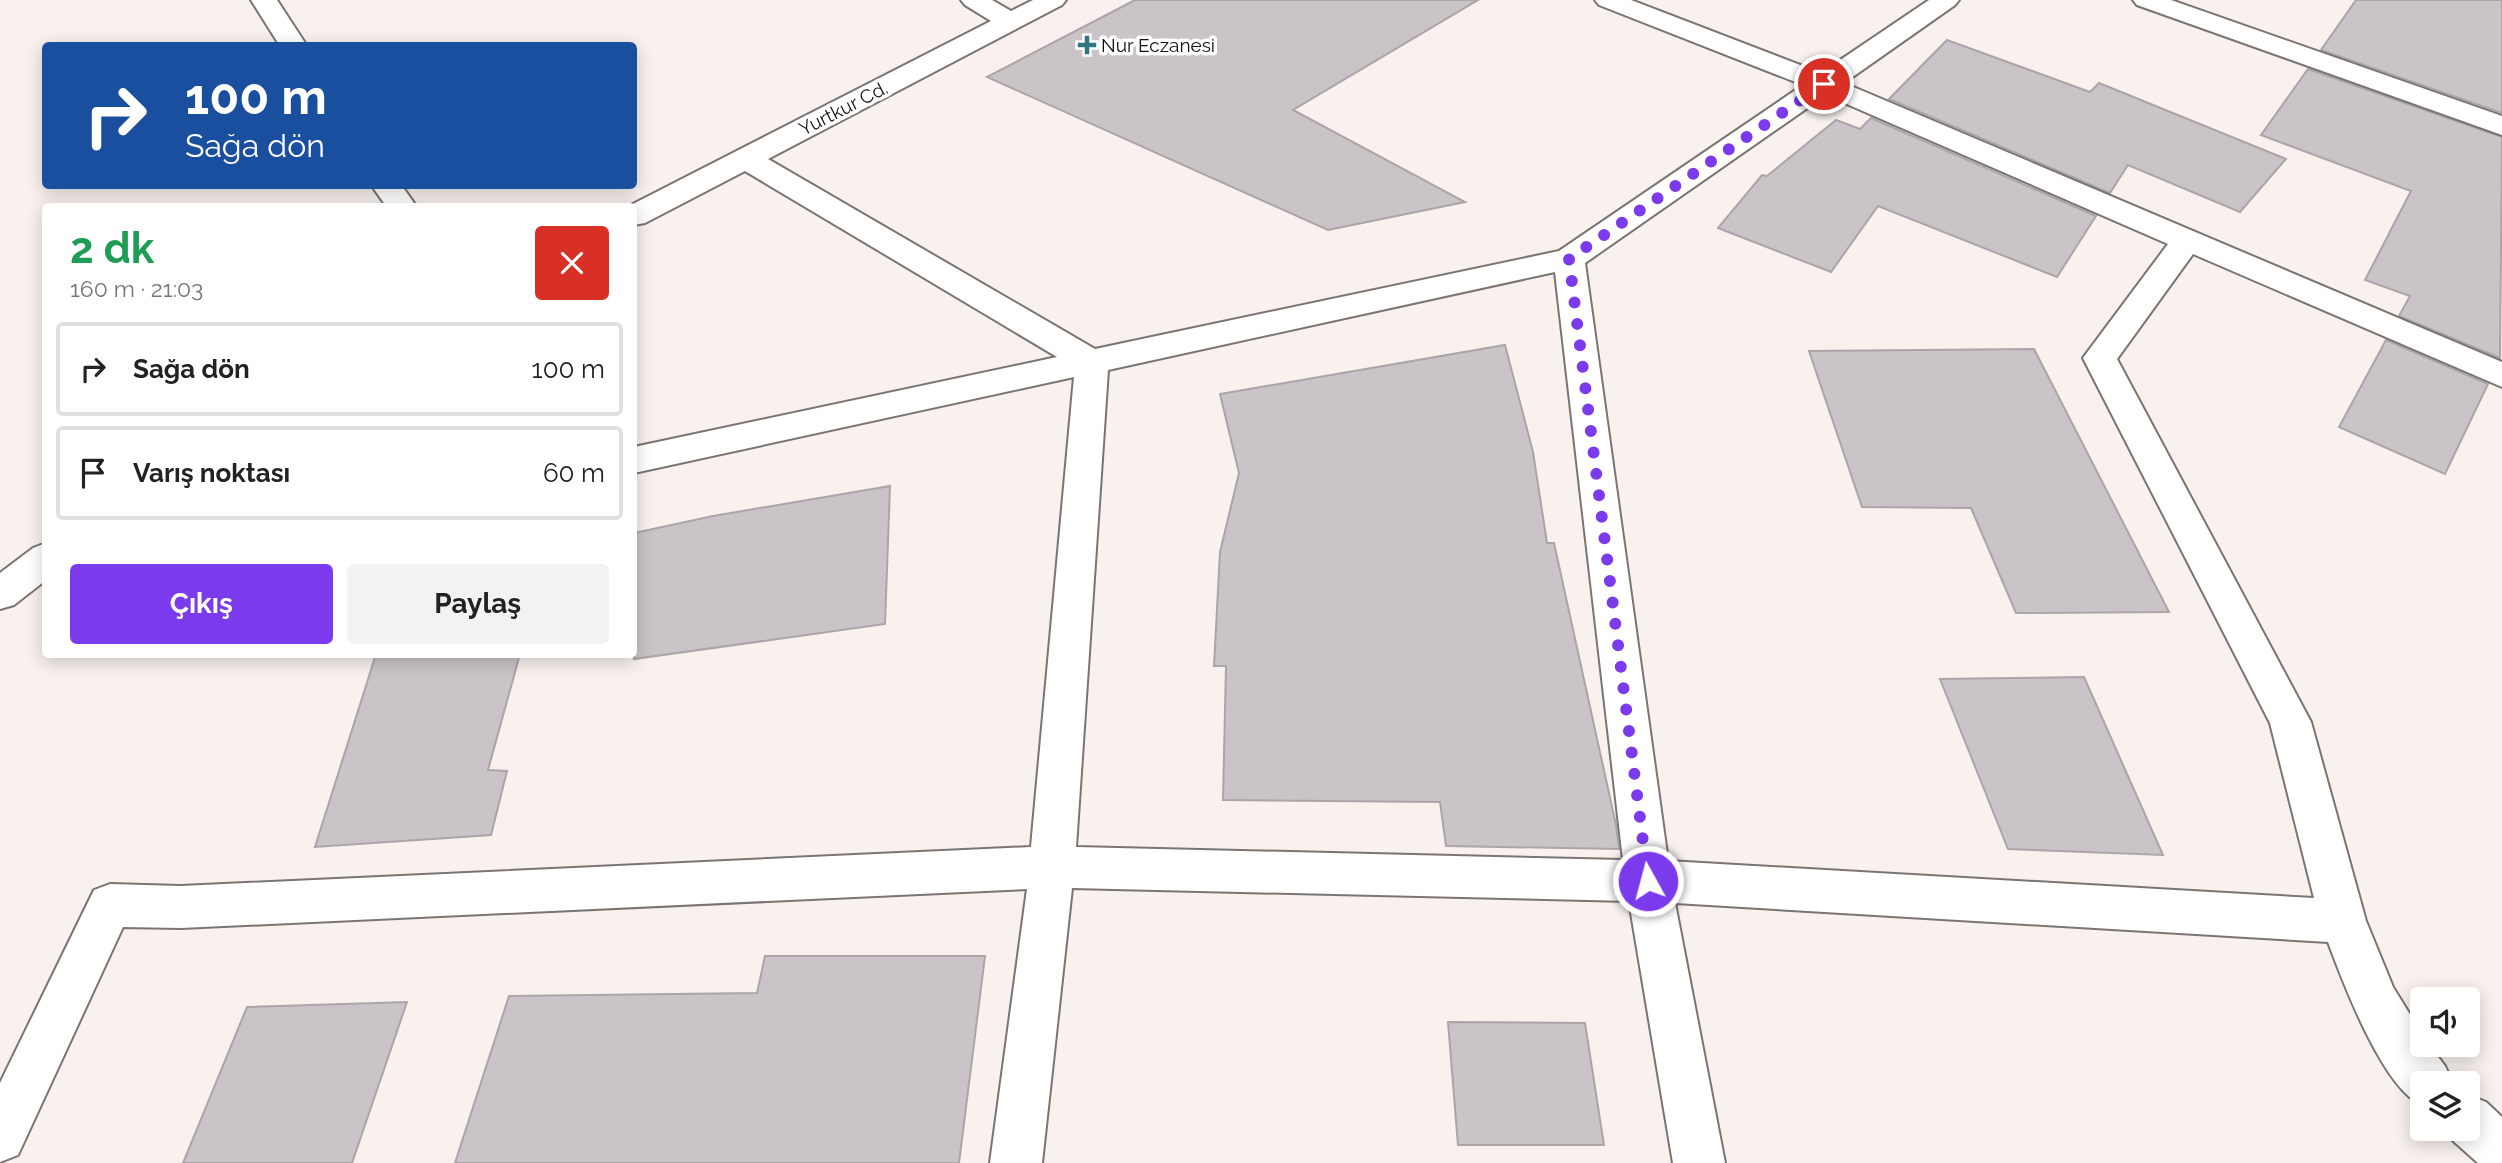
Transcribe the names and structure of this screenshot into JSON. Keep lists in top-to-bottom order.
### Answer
{
  "streets": {
    "street": ["Yurtkur Cd."]
  },
  "places": {
    "health": ["Nur Eczanesi"]
  },
  "page": {
    "turn": ["100 m", "Sağa dön"],
    "heading": ["2 dk", "160 m · 21:03"],
    "list": [
      {
        "name": "Sağa dön",
        "value": "100 m"
      },
      {
        "name": "Varış noktası",
        "value": "60 m"
      }
    ],
    "buttons": ["Çıkış", "Paylaş"]
  }
}
